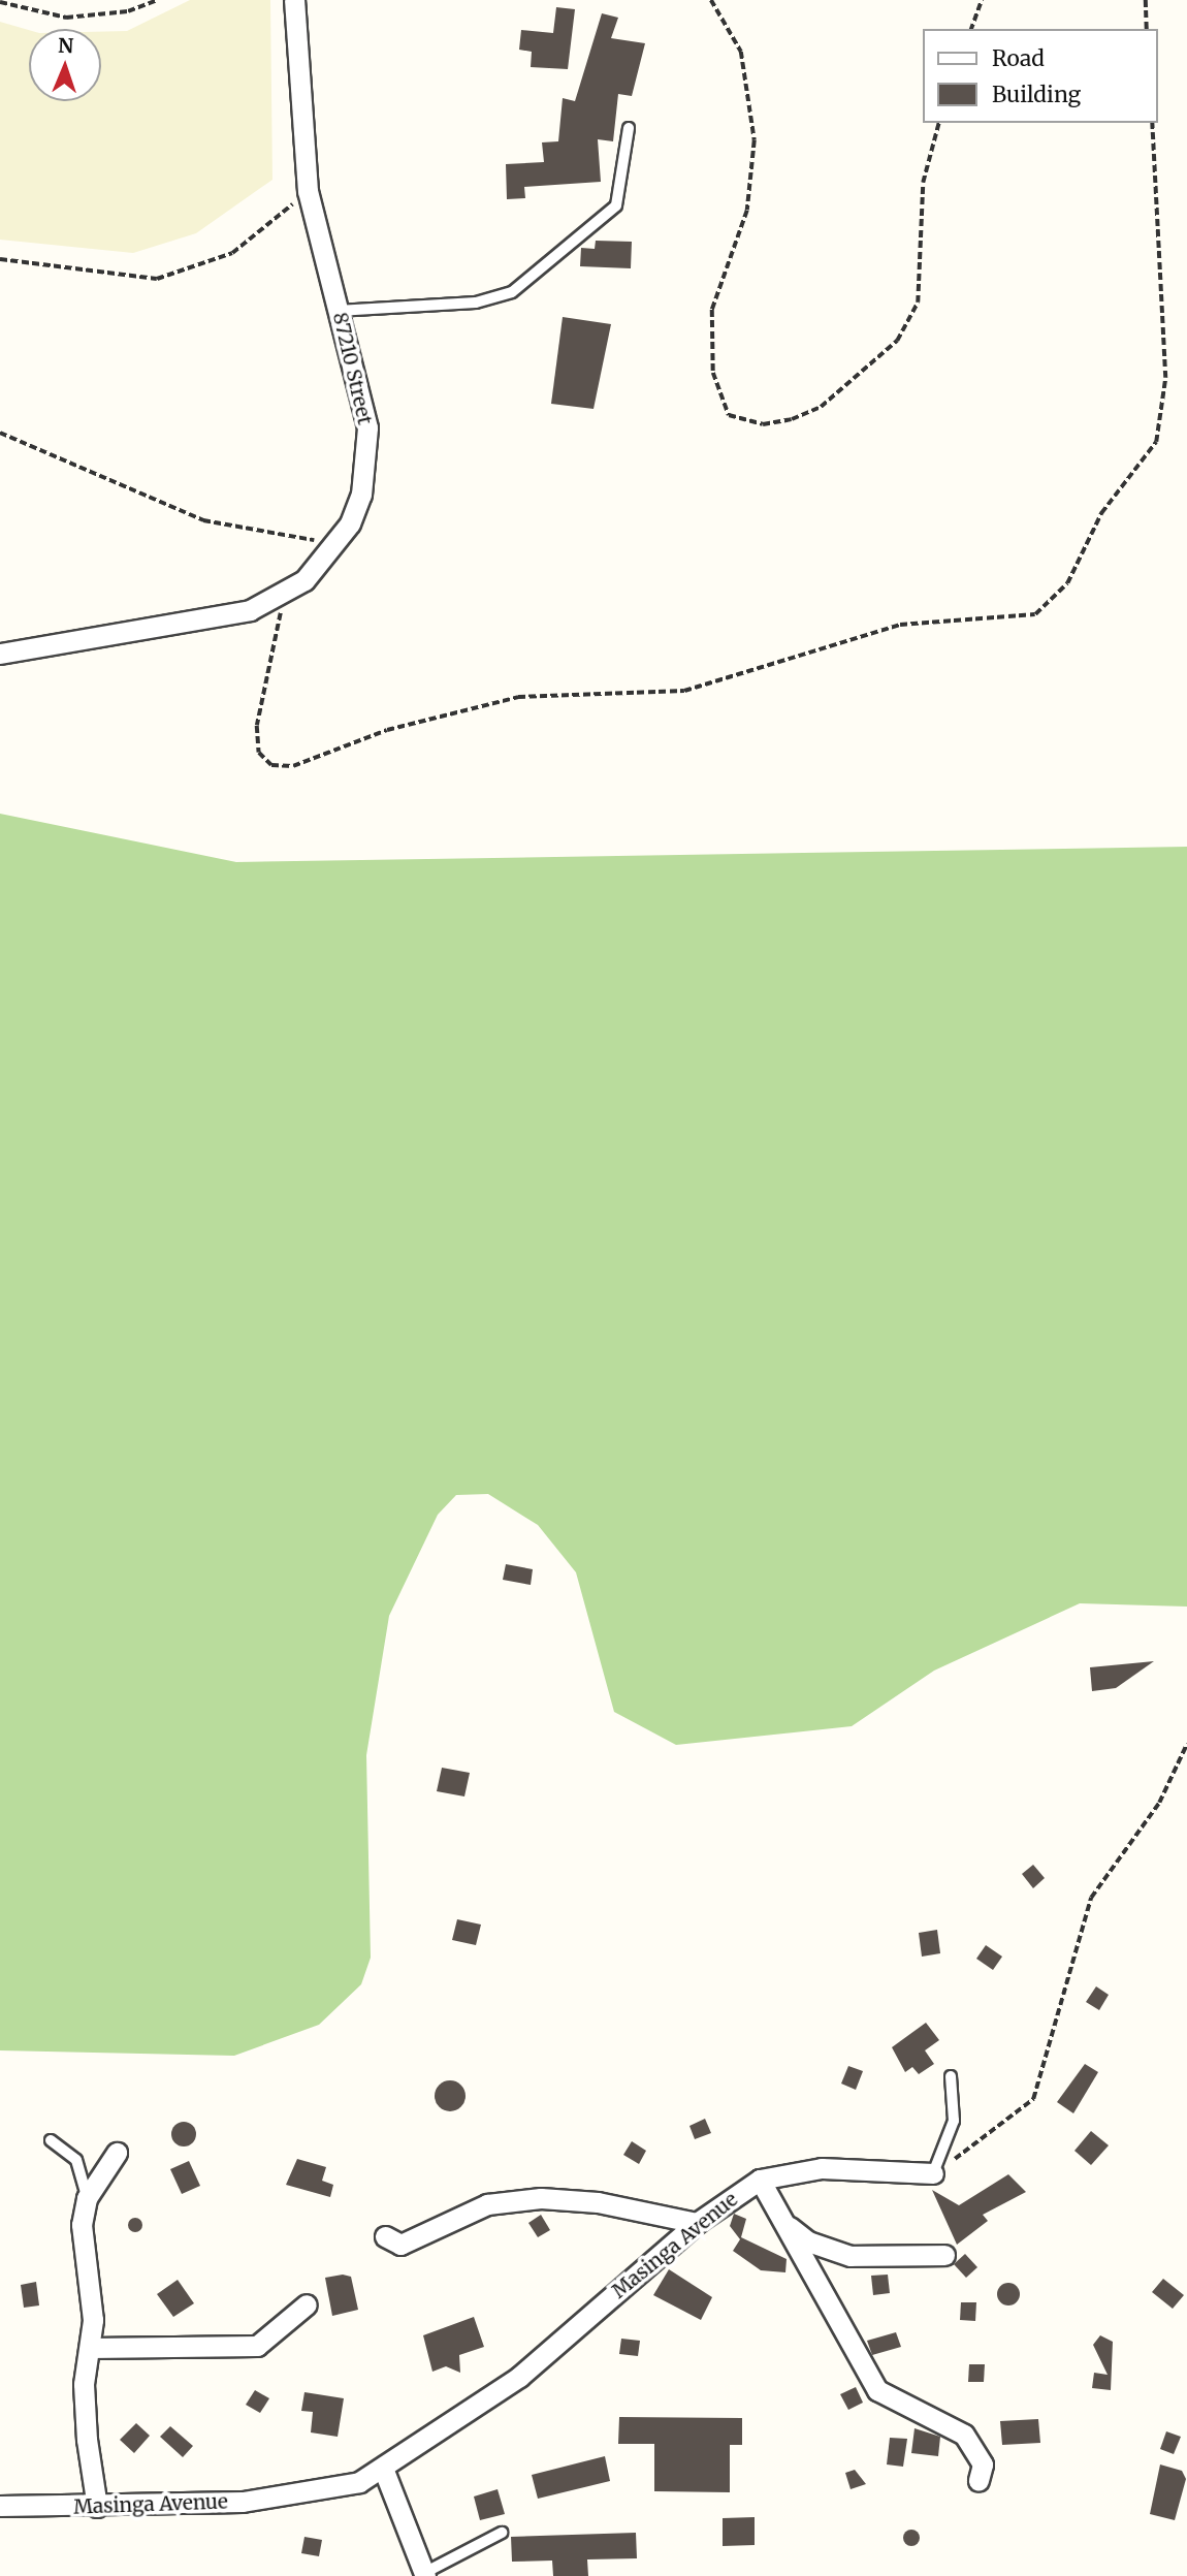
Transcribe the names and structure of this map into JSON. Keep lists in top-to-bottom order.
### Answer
{
  "streets": {
    "street": ["87210 Street", "Masinga Avenue"]
  },
  "legend": ["Road", "Building"],
  "north": "top"
}
